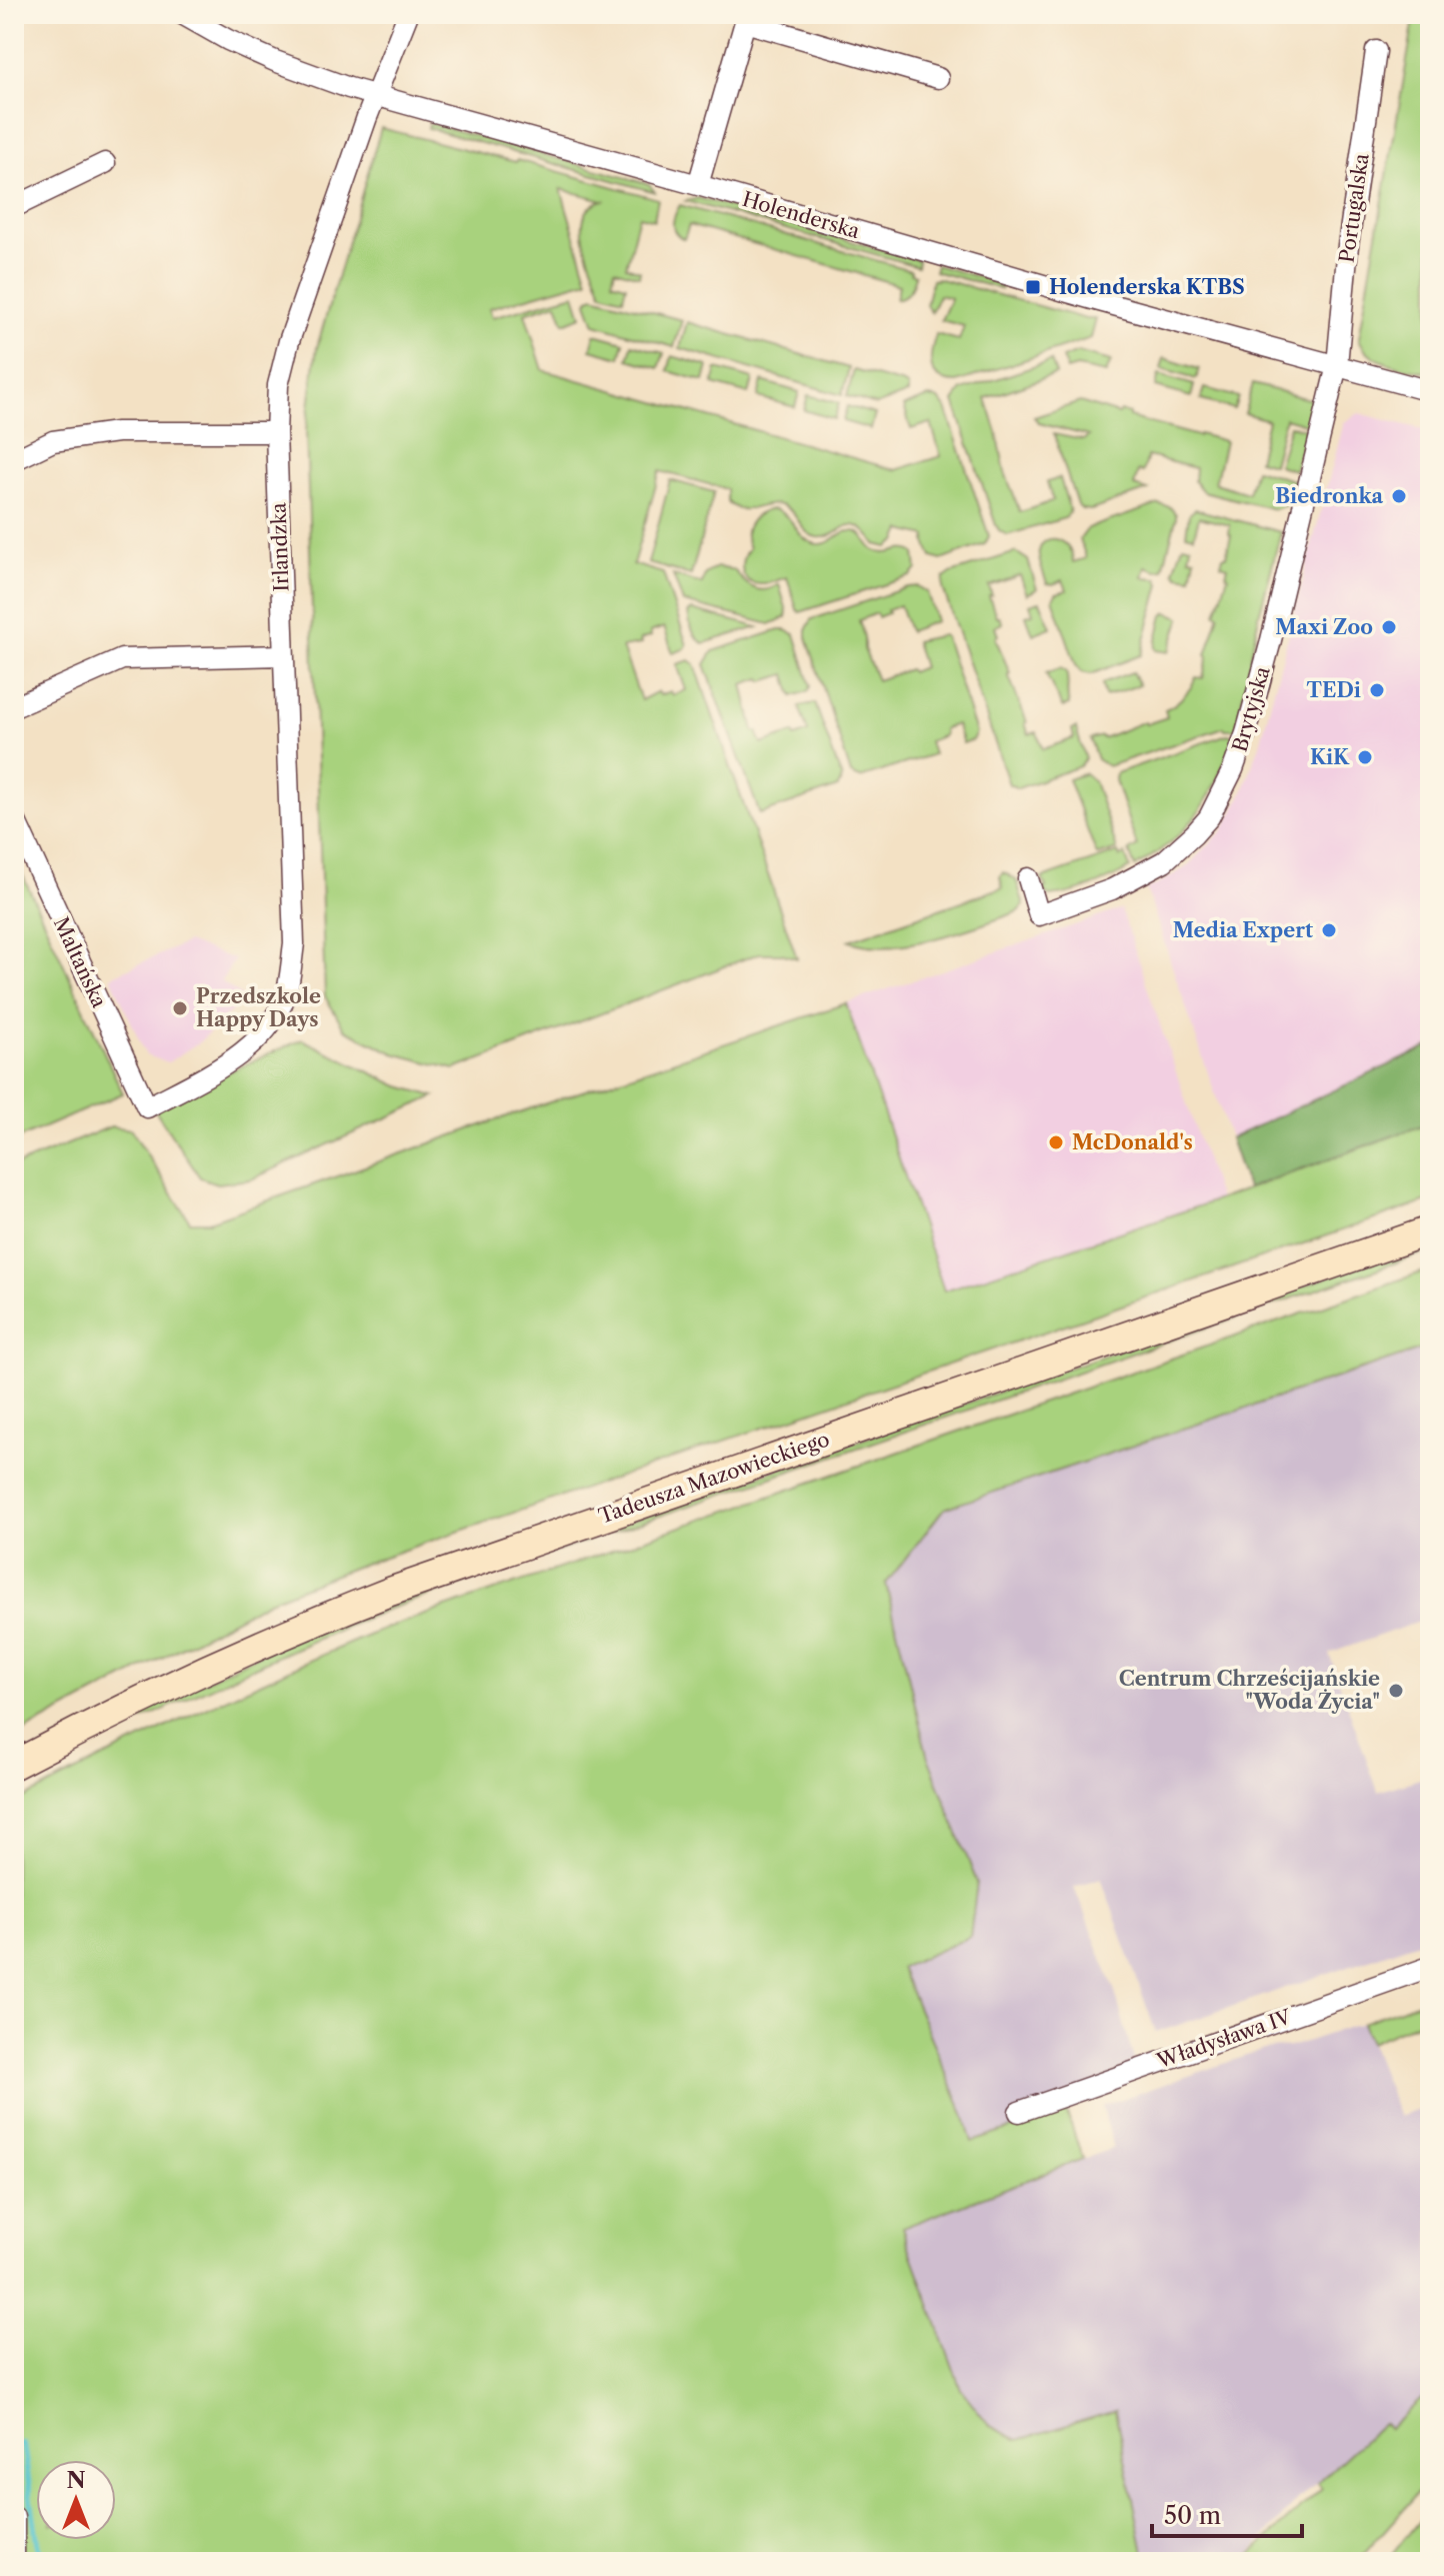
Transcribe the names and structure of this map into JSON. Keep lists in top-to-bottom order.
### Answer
{
  "streets": {
    "main road": ["Tadeusza Mazowieckiego"],
    "street": [
      "Portugalska",
      "Holenderska",
      "Irlandzka",
      "Brytyjska",
      "Maltańska",
      "Władysława IV"
    ]
  },
  "crossings": [
    ["Portugalska", "Holenderska"],
    ["Portugalska", "Brytyjska"],
    ["Holenderska", "Irlandzka"],
    ["Holenderska", "Brytyjska"],
    ["Irlandzka", "Maltańska"]
  ],
  "places": {
    "transit": ["Holenderska KTBS"],
    "other": [
      "Biedronka",
      "Maxi Zoo",
      "TEDi",
      "KiK",
      "Media Expert",
      "Przedszkole Happy Days",
      "McDonald's",
      "Centrum Chrześcijańskie \"Woda Życia\""
    ]
  },
  "scale_bar": "50 m",
  "north": "top"
}
